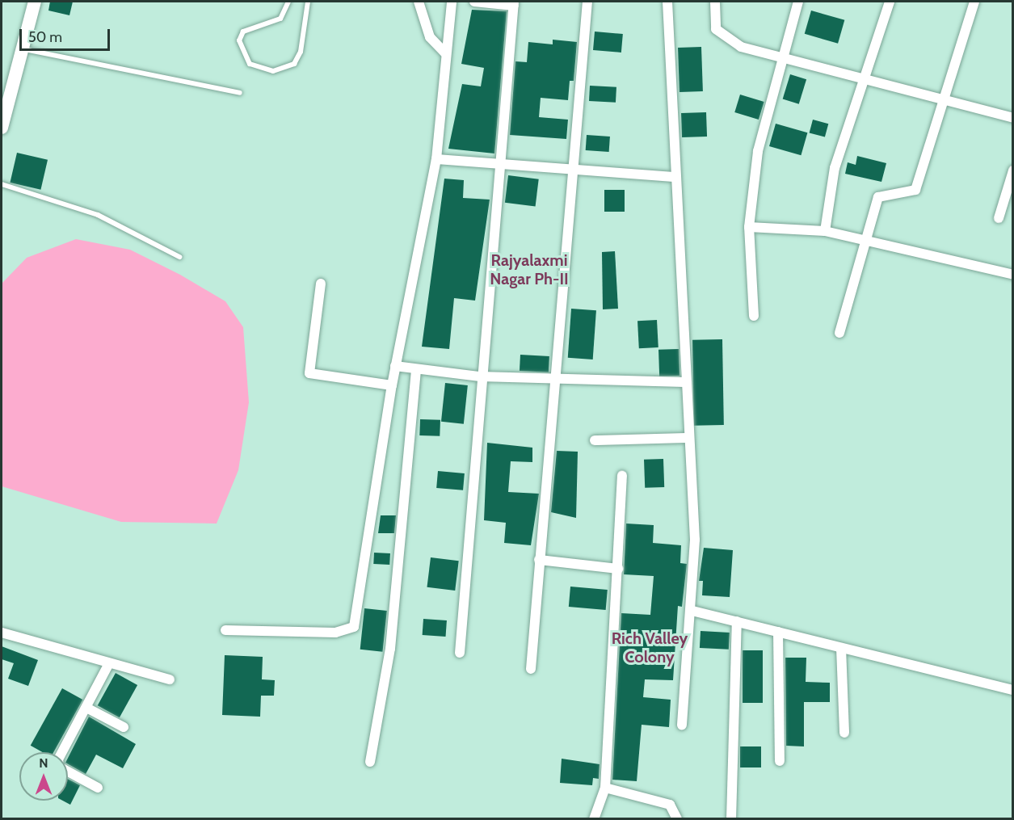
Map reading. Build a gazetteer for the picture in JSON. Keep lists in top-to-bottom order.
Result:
{
  "districts": ["Rajyalaxmi Nagar Ph-II", "Rich Valley Colony"],
  "scale_bar": "50 m",
  "north": "top"
}
